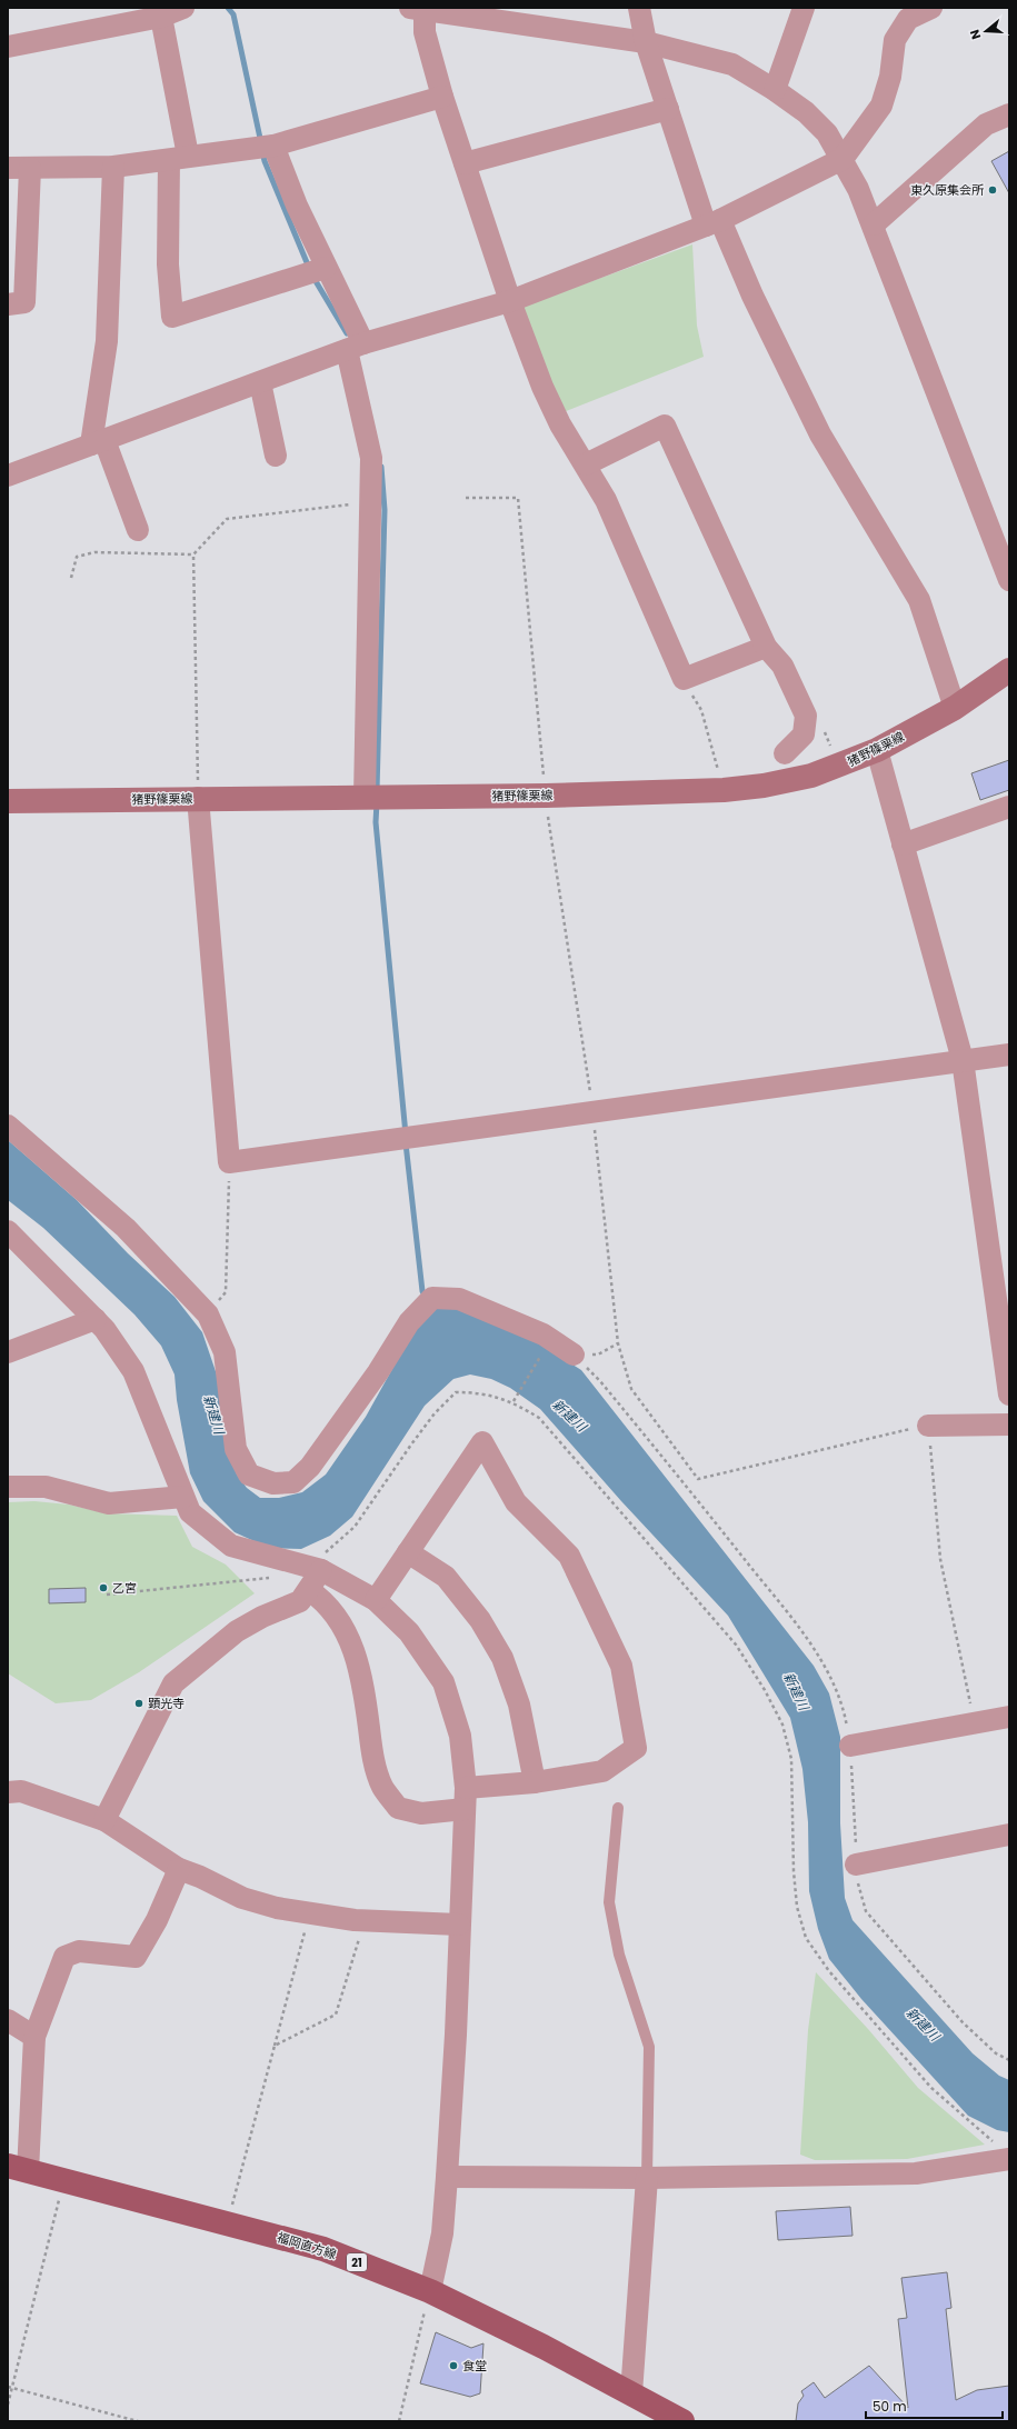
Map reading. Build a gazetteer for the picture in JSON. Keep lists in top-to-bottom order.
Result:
{
  "streets": {
    "main road": ["猪野篠栗線", "福岡直方線", "21"]
  },
  "water": ["新建川"],
  "places": [
    "東久原集会所",
    "乙宮",
    "顕光寺",
    "食堂"
  ],
  "scale_bar": "50 m",
  "north": "left"
}
